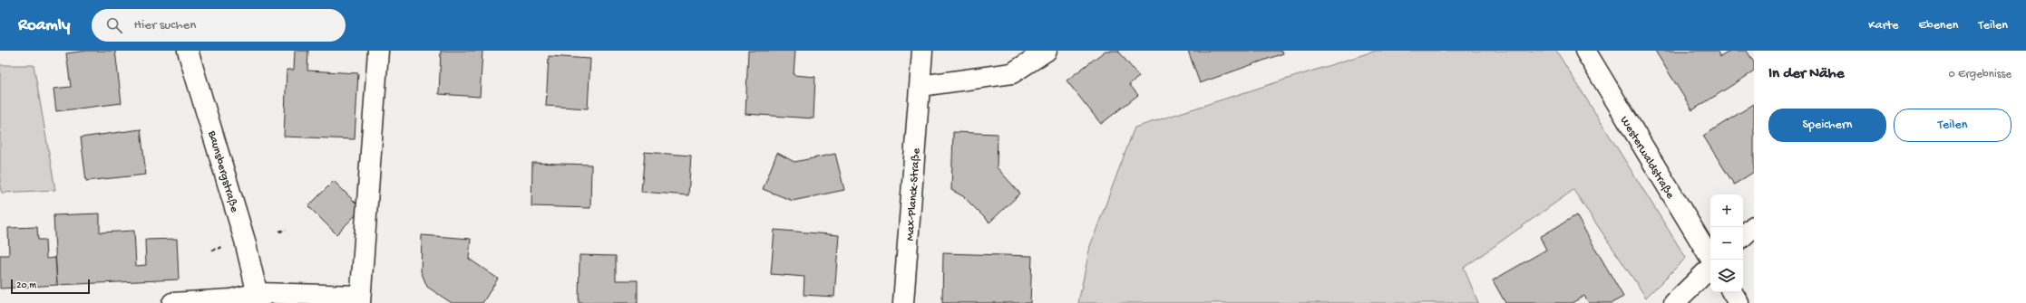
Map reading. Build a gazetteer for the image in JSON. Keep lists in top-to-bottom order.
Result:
{
  "streets": {
    "street": ["Westerwaldstraße", "Baunsbergstraße", "Max-Planck-Straße"]
  },
  "scale_bar": "20 m",
  "page": {
    "header": "Roamly",
    "search": "Hier suchen",
    "nav": ["Karte", "Ebenen", "Teilen"],
    "heading": ["In der Nähe", "0 Ergebnisse"],
    "buttons": ["Speichern", "Teilen"],
    "map_buttons": ["+", "−"],
    "scale": "20 m"
  }
}
